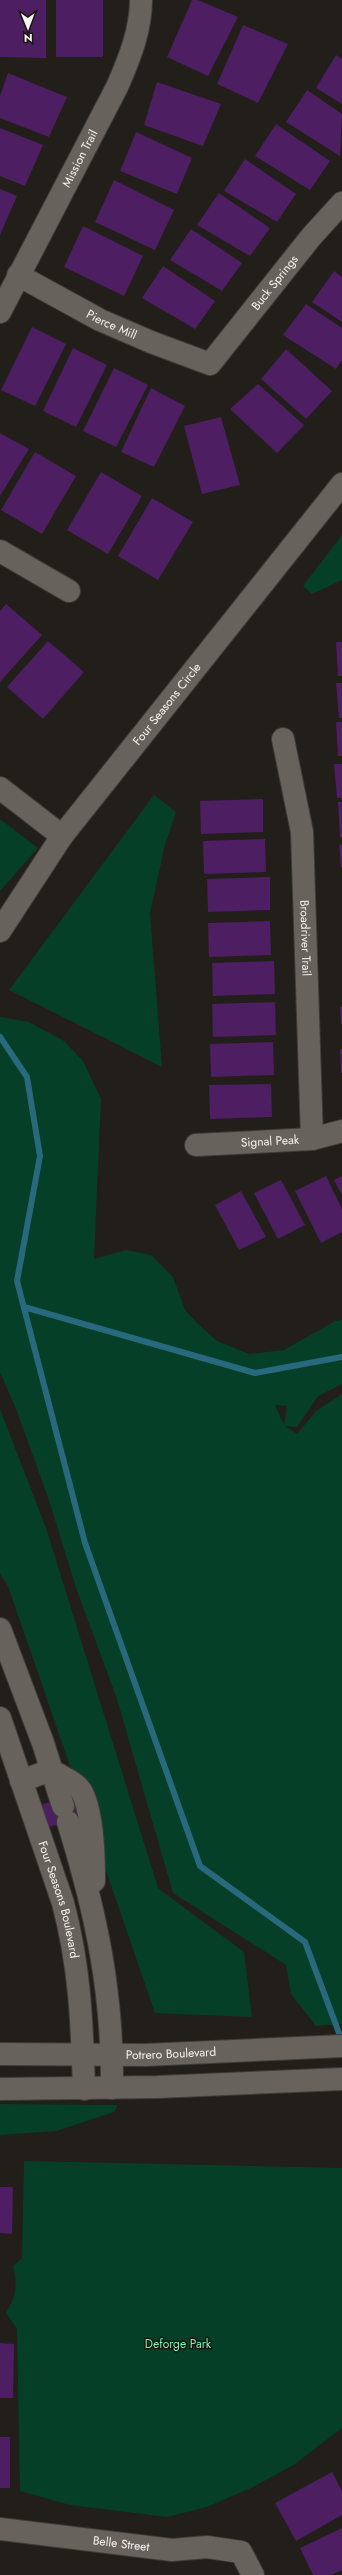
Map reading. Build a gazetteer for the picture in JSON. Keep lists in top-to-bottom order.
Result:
{
  "streets": {
    "street": [
      "Mission Trail",
      "Buck Springs",
      "Pierce Mill",
      "Four Seasons Circle",
      "Broadriver Trail",
      "Signal Peak",
      "Four Seasons Boulevard",
      "Potrero Boulevard",
      "Belle Street"
    ]
  },
  "crossings": [
    ["Mission Trail", "Pierce Mill"],
    ["Buck Springs", "Pierce Mill"],
    ["Broadriver Trail", "Signal Peak"],
    ["Four Seasons Boulevard", "Potrero Boulevard"]
  ],
  "parks": ["Deforge Park"],
  "north": "bottom"
}
